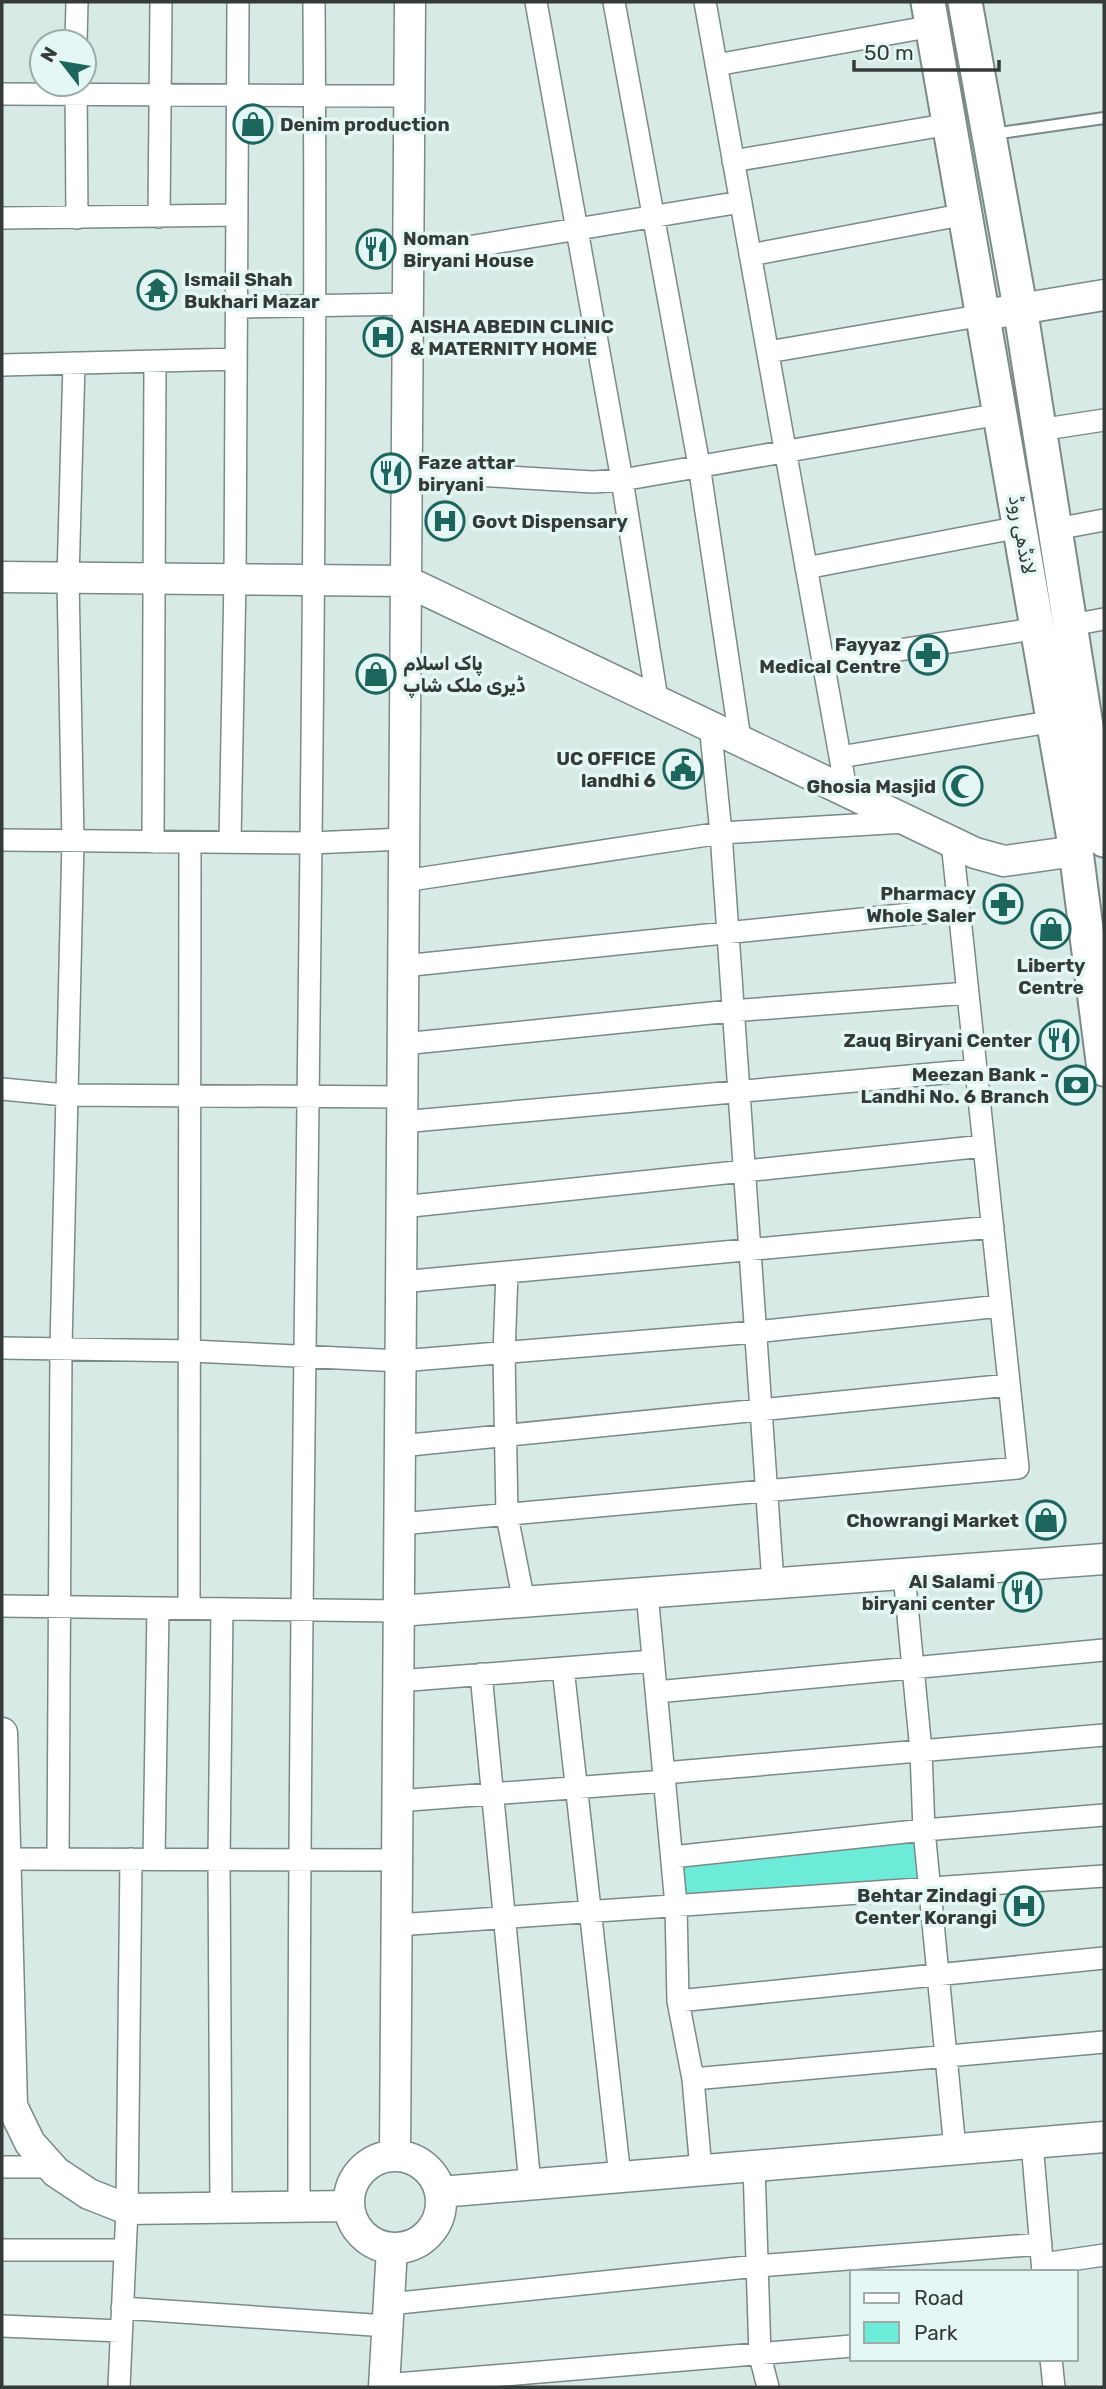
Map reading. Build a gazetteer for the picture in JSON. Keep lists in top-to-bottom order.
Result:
{
  "streets": {
    "main road": ["لانڈھی روڈ"]
  },
  "places": {
    "shop": [
      "Denim production",
      "پاک اسلام ڈیری ملک شاپ",
      "Liberty Centre",
      "Chowrangi Market"
    ],
    "restaurant": [
      "Noman Biryani House",
      "Faze attar biryani",
      "Zauq Biryani Center",
      "Al Salami biryani center"
    ],
    "temple": ["Ismail Shah Bukhari Mazar"],
    "hospital": ["AISHA ABEDIN CLINIC & MATERNITY HOME", "Govt Dispensary", "Behtar Zindagi Center Korangi"],
    "pharmacy": ["Fayyaz Medical Centre", "Pharmacy Whole Saler"],
    "public building": ["UC OFFICE landhi 6"],
    "mosque": ["Ghosia Masjid"],
    "bank": ["Meezan Bank - Landhi No. 6 Branch"]
  },
  "legend": ["Road", "Park"],
  "scale_bar": "50 m",
  "north": "top left"
}
